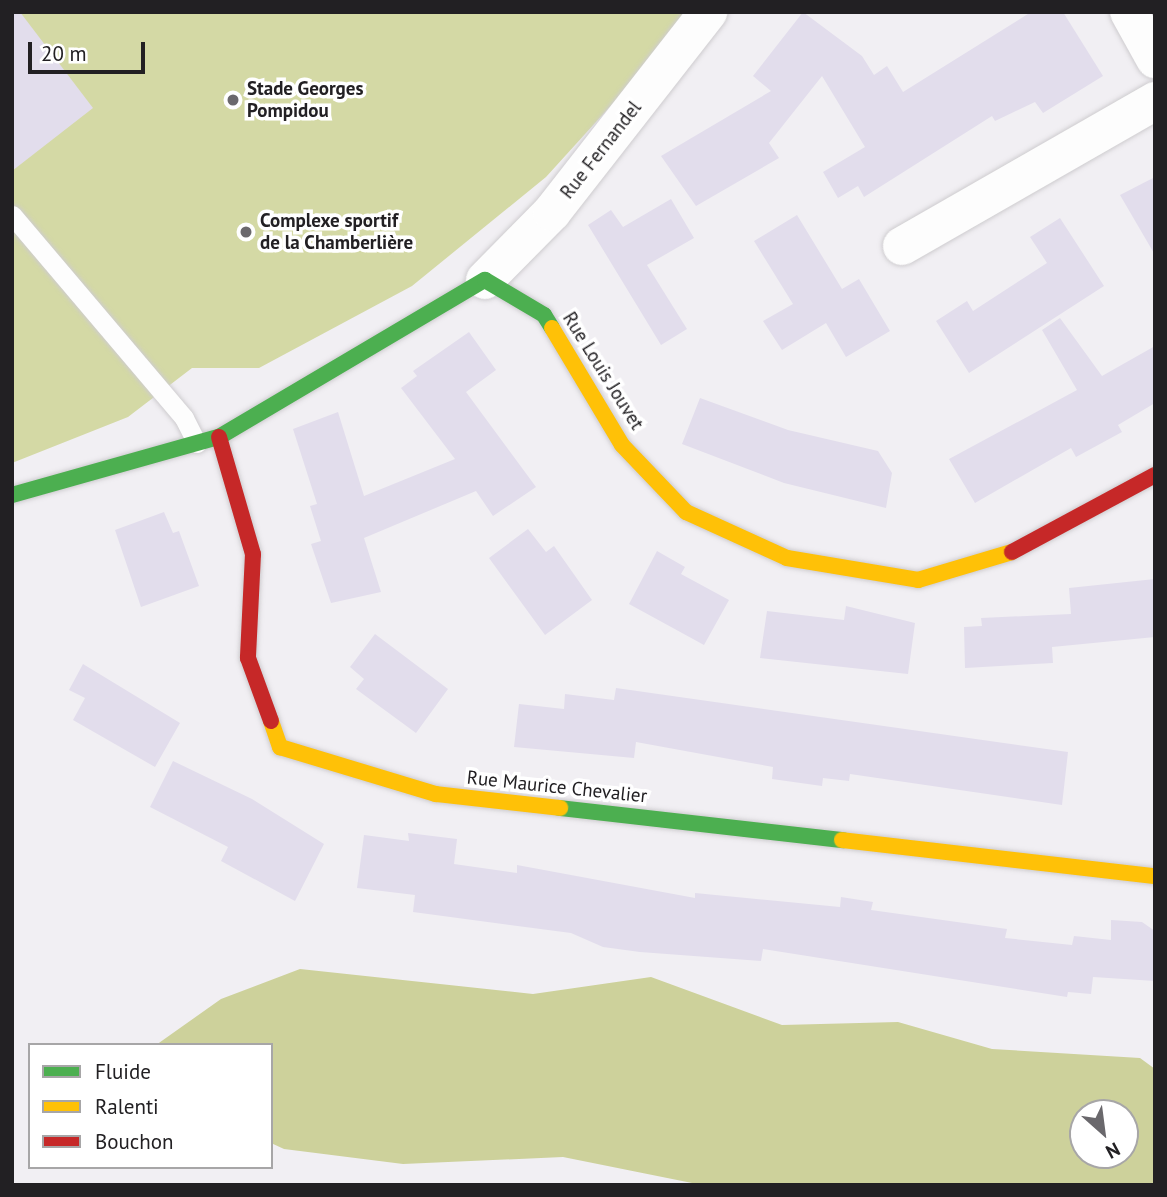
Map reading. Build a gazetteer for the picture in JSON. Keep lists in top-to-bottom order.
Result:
{
  "streets": {
    "street": ["Rue Fernandel", "Rue Louis Jouvet", "Rue Maurice Chevalier"]
  },
  "crossings": [
    ["Rue Fernandel", "Rue Louis Jouvet"]
  ],
  "places": ["Stade Georges Pompidou", "Complexe sportif de la Chamberlière"],
  "legend": ["Fluide", "Ralenti", "Bouchon"],
  "scale_bar": "20 m",
  "north": "bottom right"
}
